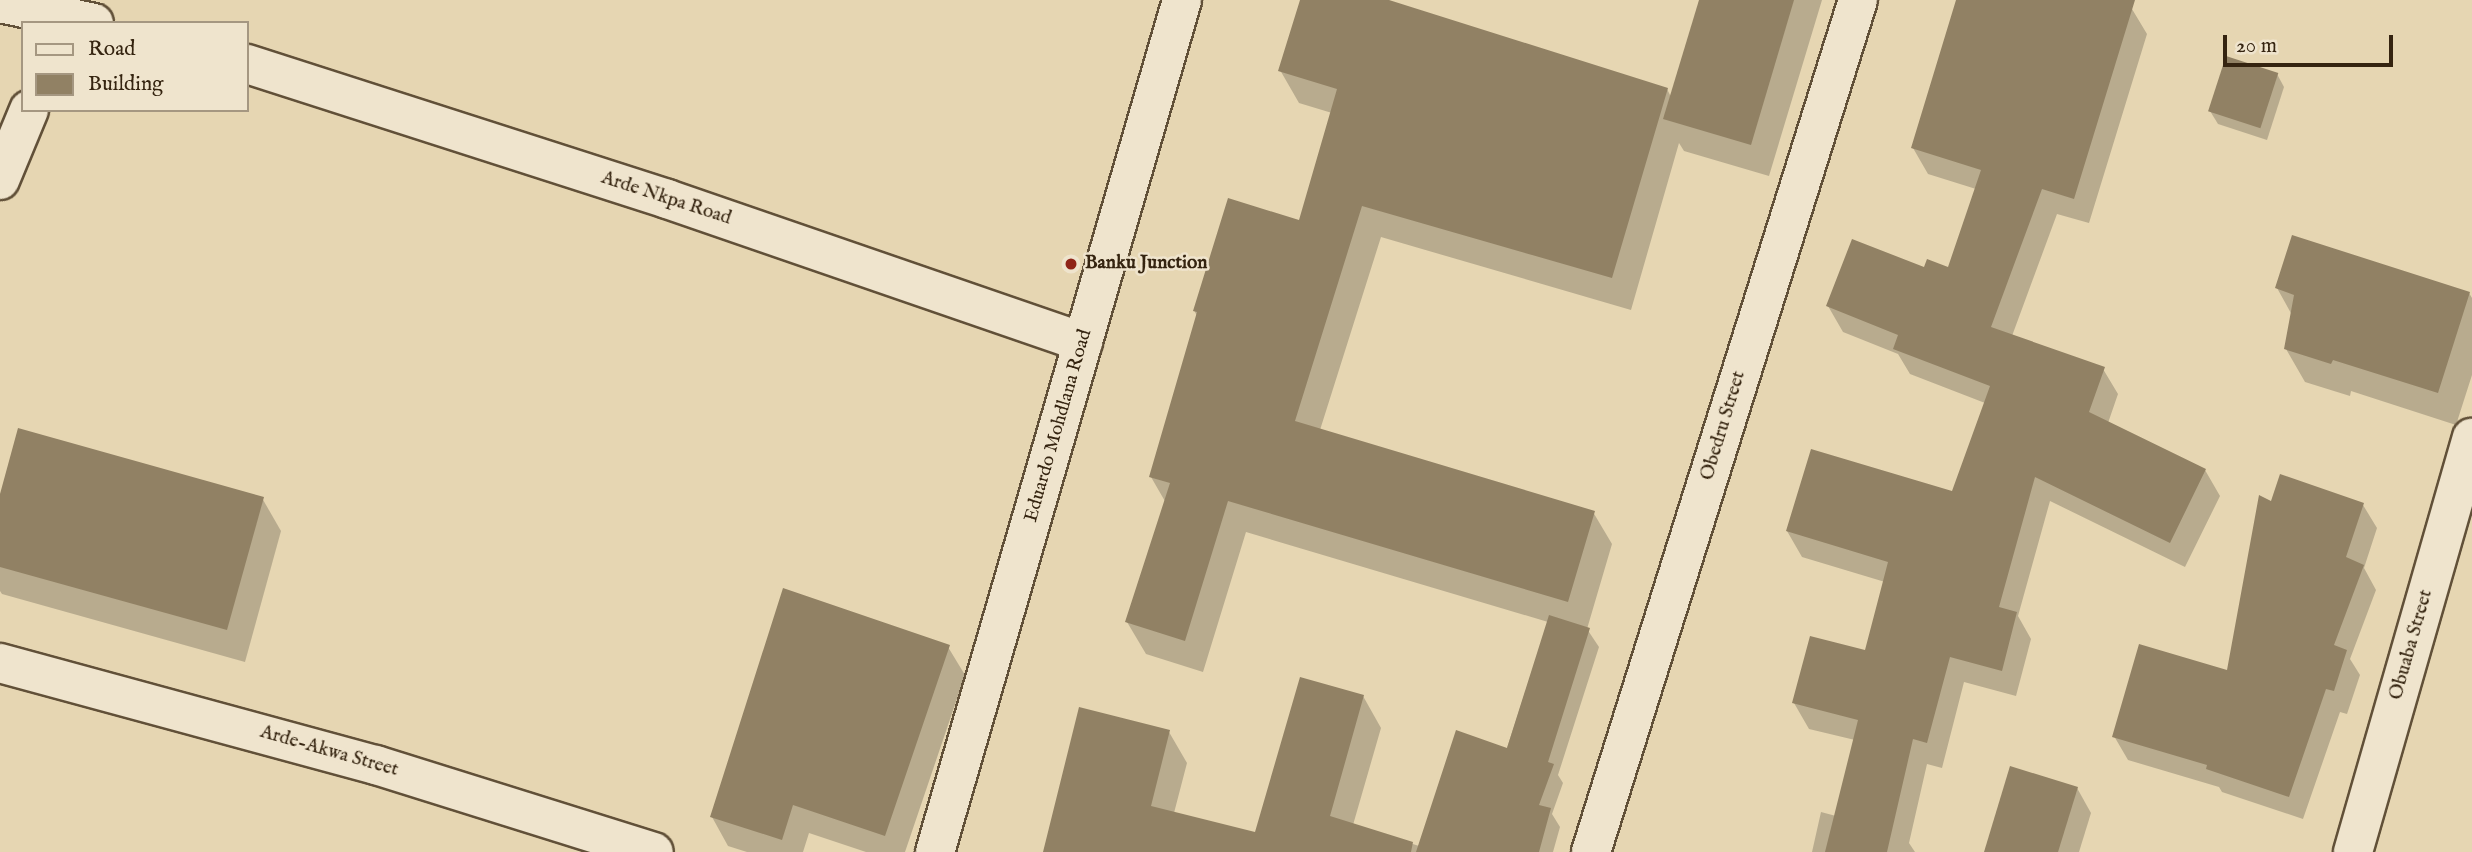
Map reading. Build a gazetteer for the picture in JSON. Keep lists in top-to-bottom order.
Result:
{
  "streets": {
    "street": [
      "Arde Nkpa Road",
      "Eduardo Mohdlana Road",
      "Obedru Street",
      "Obuaba Street",
      "Arde-Akwa Street"
    ]
  },
  "crossings": [
    ["Arde Nkpa Road", "Eduardo Mohdlana Road"]
  ],
  "places": ["Banku Junction"],
  "legend": ["Road", "Building"],
  "scale_bar": "20 m"
}
